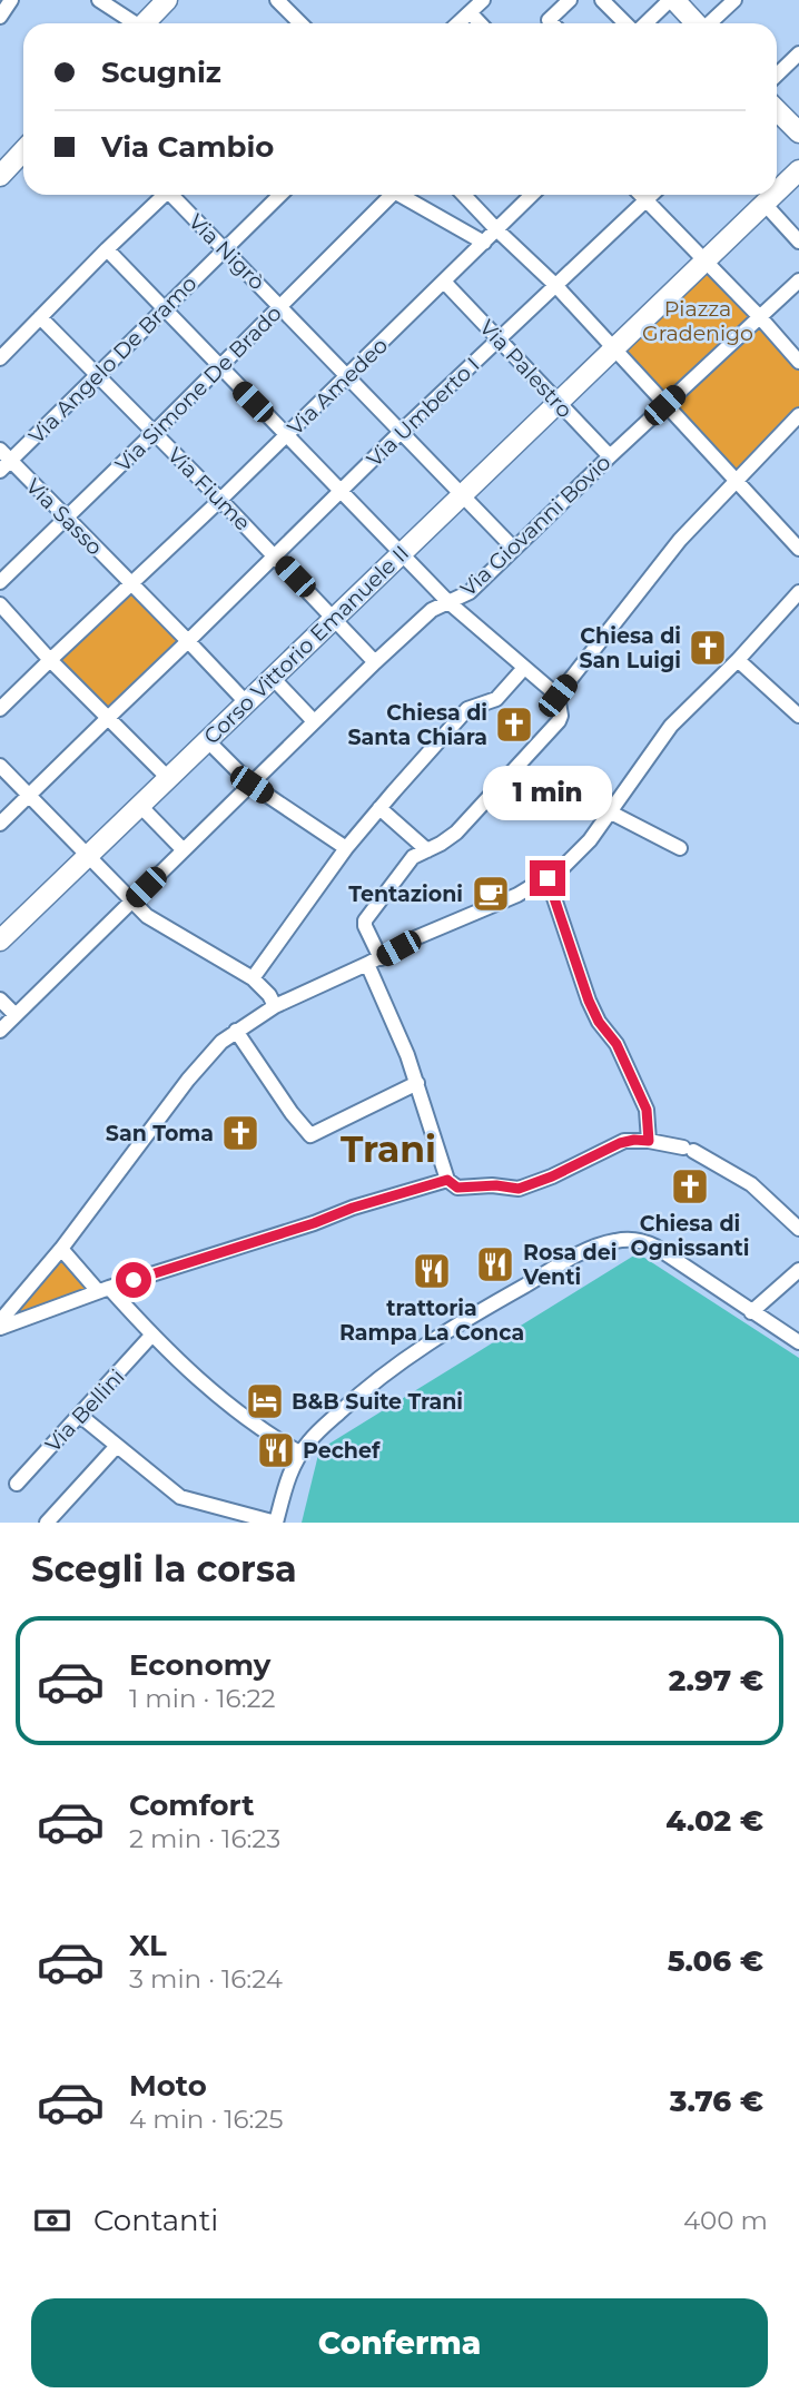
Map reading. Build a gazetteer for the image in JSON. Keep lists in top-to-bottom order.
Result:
{
  "streets": {
    "street": [
      "Via Nigrò",
      "Via Angelo De Bramo",
      "Via Palestro",
      "Via Amedeo",
      "Via Simone De Brado",
      "Via Umberto I",
      "Via Fiume",
      "Via Sasso",
      "Via Giovanni Bovio",
      "Corso Vittorio Emanuele II",
      "Via Bellini"
    ]
  },
  "crossings": [
    ["Via Nigrò", "Via Angelo De Bramo"],
    ["Via Nigrò", "Via Amedeo"],
    ["Via Nigrò", "Via Simone De Brado"],
    ["Via Nigrò", "Via Umberto I"],
    ["Via Nigrò", "Via Giovanni Bovio"],
    ["Via Nigrò", "Corso Vittorio Emanuele II"],
    ["Via Angelo De Bramo", "Via Fiume"],
    ["Via Angelo De Bramo", "Via Sasso"],
    ["Via Palestro", "Via Amedeo"],
    ["Via Palestro", "Via Umberto I"],
    ["Via Palestro", "Via Giovanni Bovio"],
    ["Via Palestro", "Corso Vittorio Emanuele II"],
    ["Via Amedeo", "Via Fiume"],
    ["Via Amedeo", "Via Sasso"],
    ["Via Simone De Brado", "Via Fiume"],
    ["Via Simone De Brado", "Via Sasso"],
    ["Via Umberto I", "Via Fiume"],
    ["Via Umberto I", "Via Sasso"],
    ["Via Fiume", "Via Giovanni Bovio"],
    ["Via Fiume", "Corso Vittorio Emanuele II"]
  ],
  "districts": ["Trani"],
  "parks": ["Piazza Gradenigo"],
  "places": {
    "church": [
      "Chiesa di San Luigi",
      "Chiesa di Santa Chiara",
      "San Toma",
      "Chiesa di Ognissanti"
    ],
    "cafe": ["Tentazioni"],
    "restaurant": ["Rosa dei Venti", "trattoria Rampa La Conca", "Pechef"],
    "hotel": ["B&B Suite Trani"]
  },
  "page": {
    "banner": ["Scugniz", "Via Cambio"],
    "bubble": "1 min",
    "heading": "Scegli la corsa",
    "list": [
      {
        "name": "Economy",
        "note": "1 min · 16:22",
        "value": "2.97 €"
      },
      {
        "name": "Comfort",
        "note": "2 min · 16:23",
        "value": "4.02 €"
      },
      {
        "name": "XL",
        "note": "3 min · 16:24",
        "value": "5.06 €"
      },
      {
        "name": "Moto",
        "note": "4 min · 16:25",
        "value": "3.76 €"
      }
    ],
    "pay": ["Contanti", "400 m"],
    "buttons": "Conferma"
  }
}
